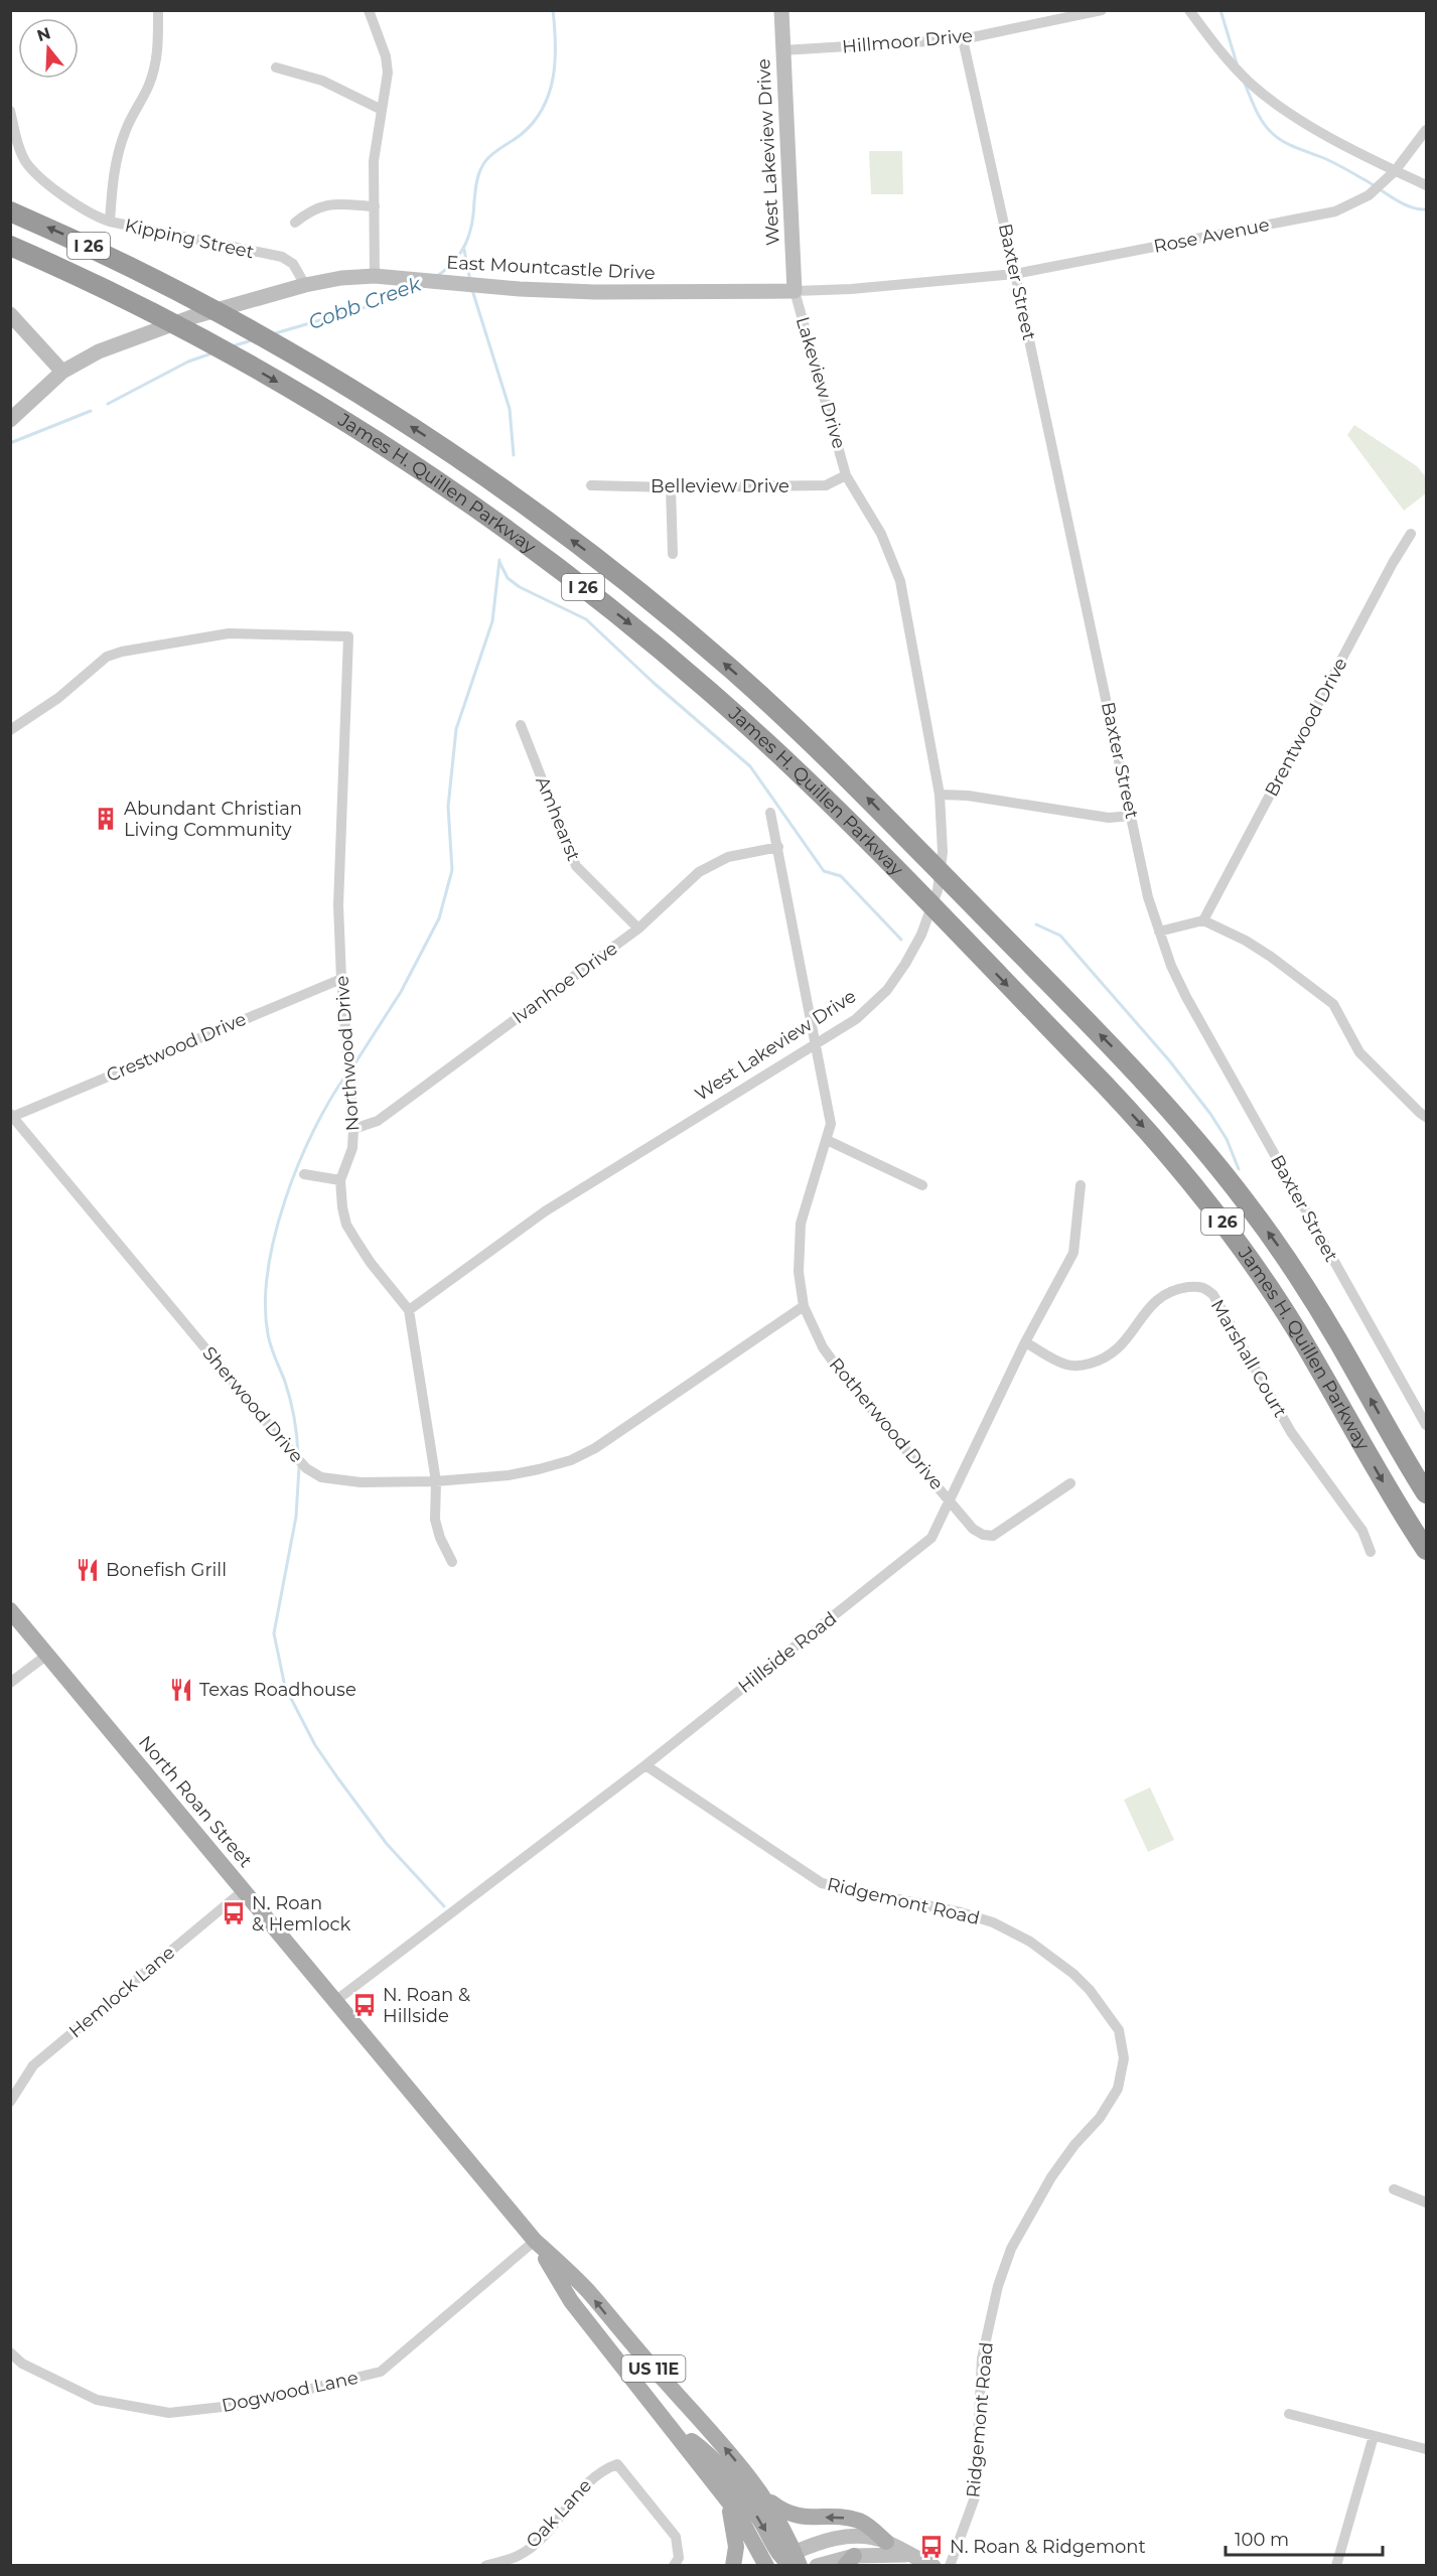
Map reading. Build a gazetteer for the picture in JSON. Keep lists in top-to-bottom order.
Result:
{
  "streets": {
    "highway": ["I 26", "James H. Quillen Parkway"],
    "main road": ["North Roan Street", "US 11E"],
    "street": [
      "Hillmoor Drive",
      "West Lakeview Drive",
      "Rose Avenue",
      "Kipping Street",
      "East Mountcastle Drive",
      "Baxter Street",
      "Lakeview Drive",
      "Belleview Drive",
      "Brentwood Drive",
      "Amhearst",
      "Ivanhoe Drive",
      "Crestwood Drive",
      "Northwood Drive",
      "Marshall Court",
      "Sherwood Drive",
      "Rotherwood Drive",
      "Hillside Road",
      "Ridgemont Road",
      "Hemlock Lane",
      "Dogwood Lane",
      "Oak Lane"
    ]
  },
  "crossings": [
    ["Hillmoor Drive", "West Lakeview Drive"],
    ["Hillmoor Drive", "Baxter Street"],
    ["West Lakeview Drive", "East Mountcastle Drive"],
    ["West Lakeview Drive", "Lakeview Drive"],
    ["West Lakeview Drive", "Belleview Drive"],
    ["West Lakeview Drive", "Northwood Drive"],
    ["West Lakeview Drive", "Rotherwood Drive"],
    ["Rose Avenue", "East Mountcastle Drive"],
    ["Rose Avenue", "Baxter Street"],
    ["Kipping Street", "East Mountcastle Drive"],
    ["East Mountcastle Drive", "Baxter Street"],
    ["East Mountcastle Drive", "Lakeview Drive"],
    ["Lakeview Drive", "Belleview Drive"],
    ["Amhearst", "Ivanhoe Drive"],
    ["Ivanhoe Drive", "Northwood Drive"],
    ["Ivanhoe Drive", "Rotherwood Drive"],
    ["Crestwood Drive", "Northwood Drive"],
    ["Crestwood Drive", "Sherwood Drive"],
    ["Northwood Drive", "Sherwood Drive"],
    ["Marshall Court", "Hillside Road"],
    ["Sherwood Drive", "Rotherwood Drive"],
    ["Rotherwood Drive", "Hillside Road"],
    ["Hillside Road", "North Roan Street"],
    ["Hillside Road", "Ridgemont Road"],
    ["North Roan Street", "Hemlock Lane"],
    ["North Roan Street", "Dogwood Lane"]
  ],
  "water": ["Cobb Creek"],
  "places": {
    "building": ["Abundant Christian Living Community"],
    "restaurant": ["Bonefish Grill", "Texas Roadhouse"],
    "bus stop": ["N. Roan & Hemlock", "N. Roan & Hillside", "N. Roan & Ridgemont"]
  },
  "scale_bar": "100 m",
  "north": "top"
}
